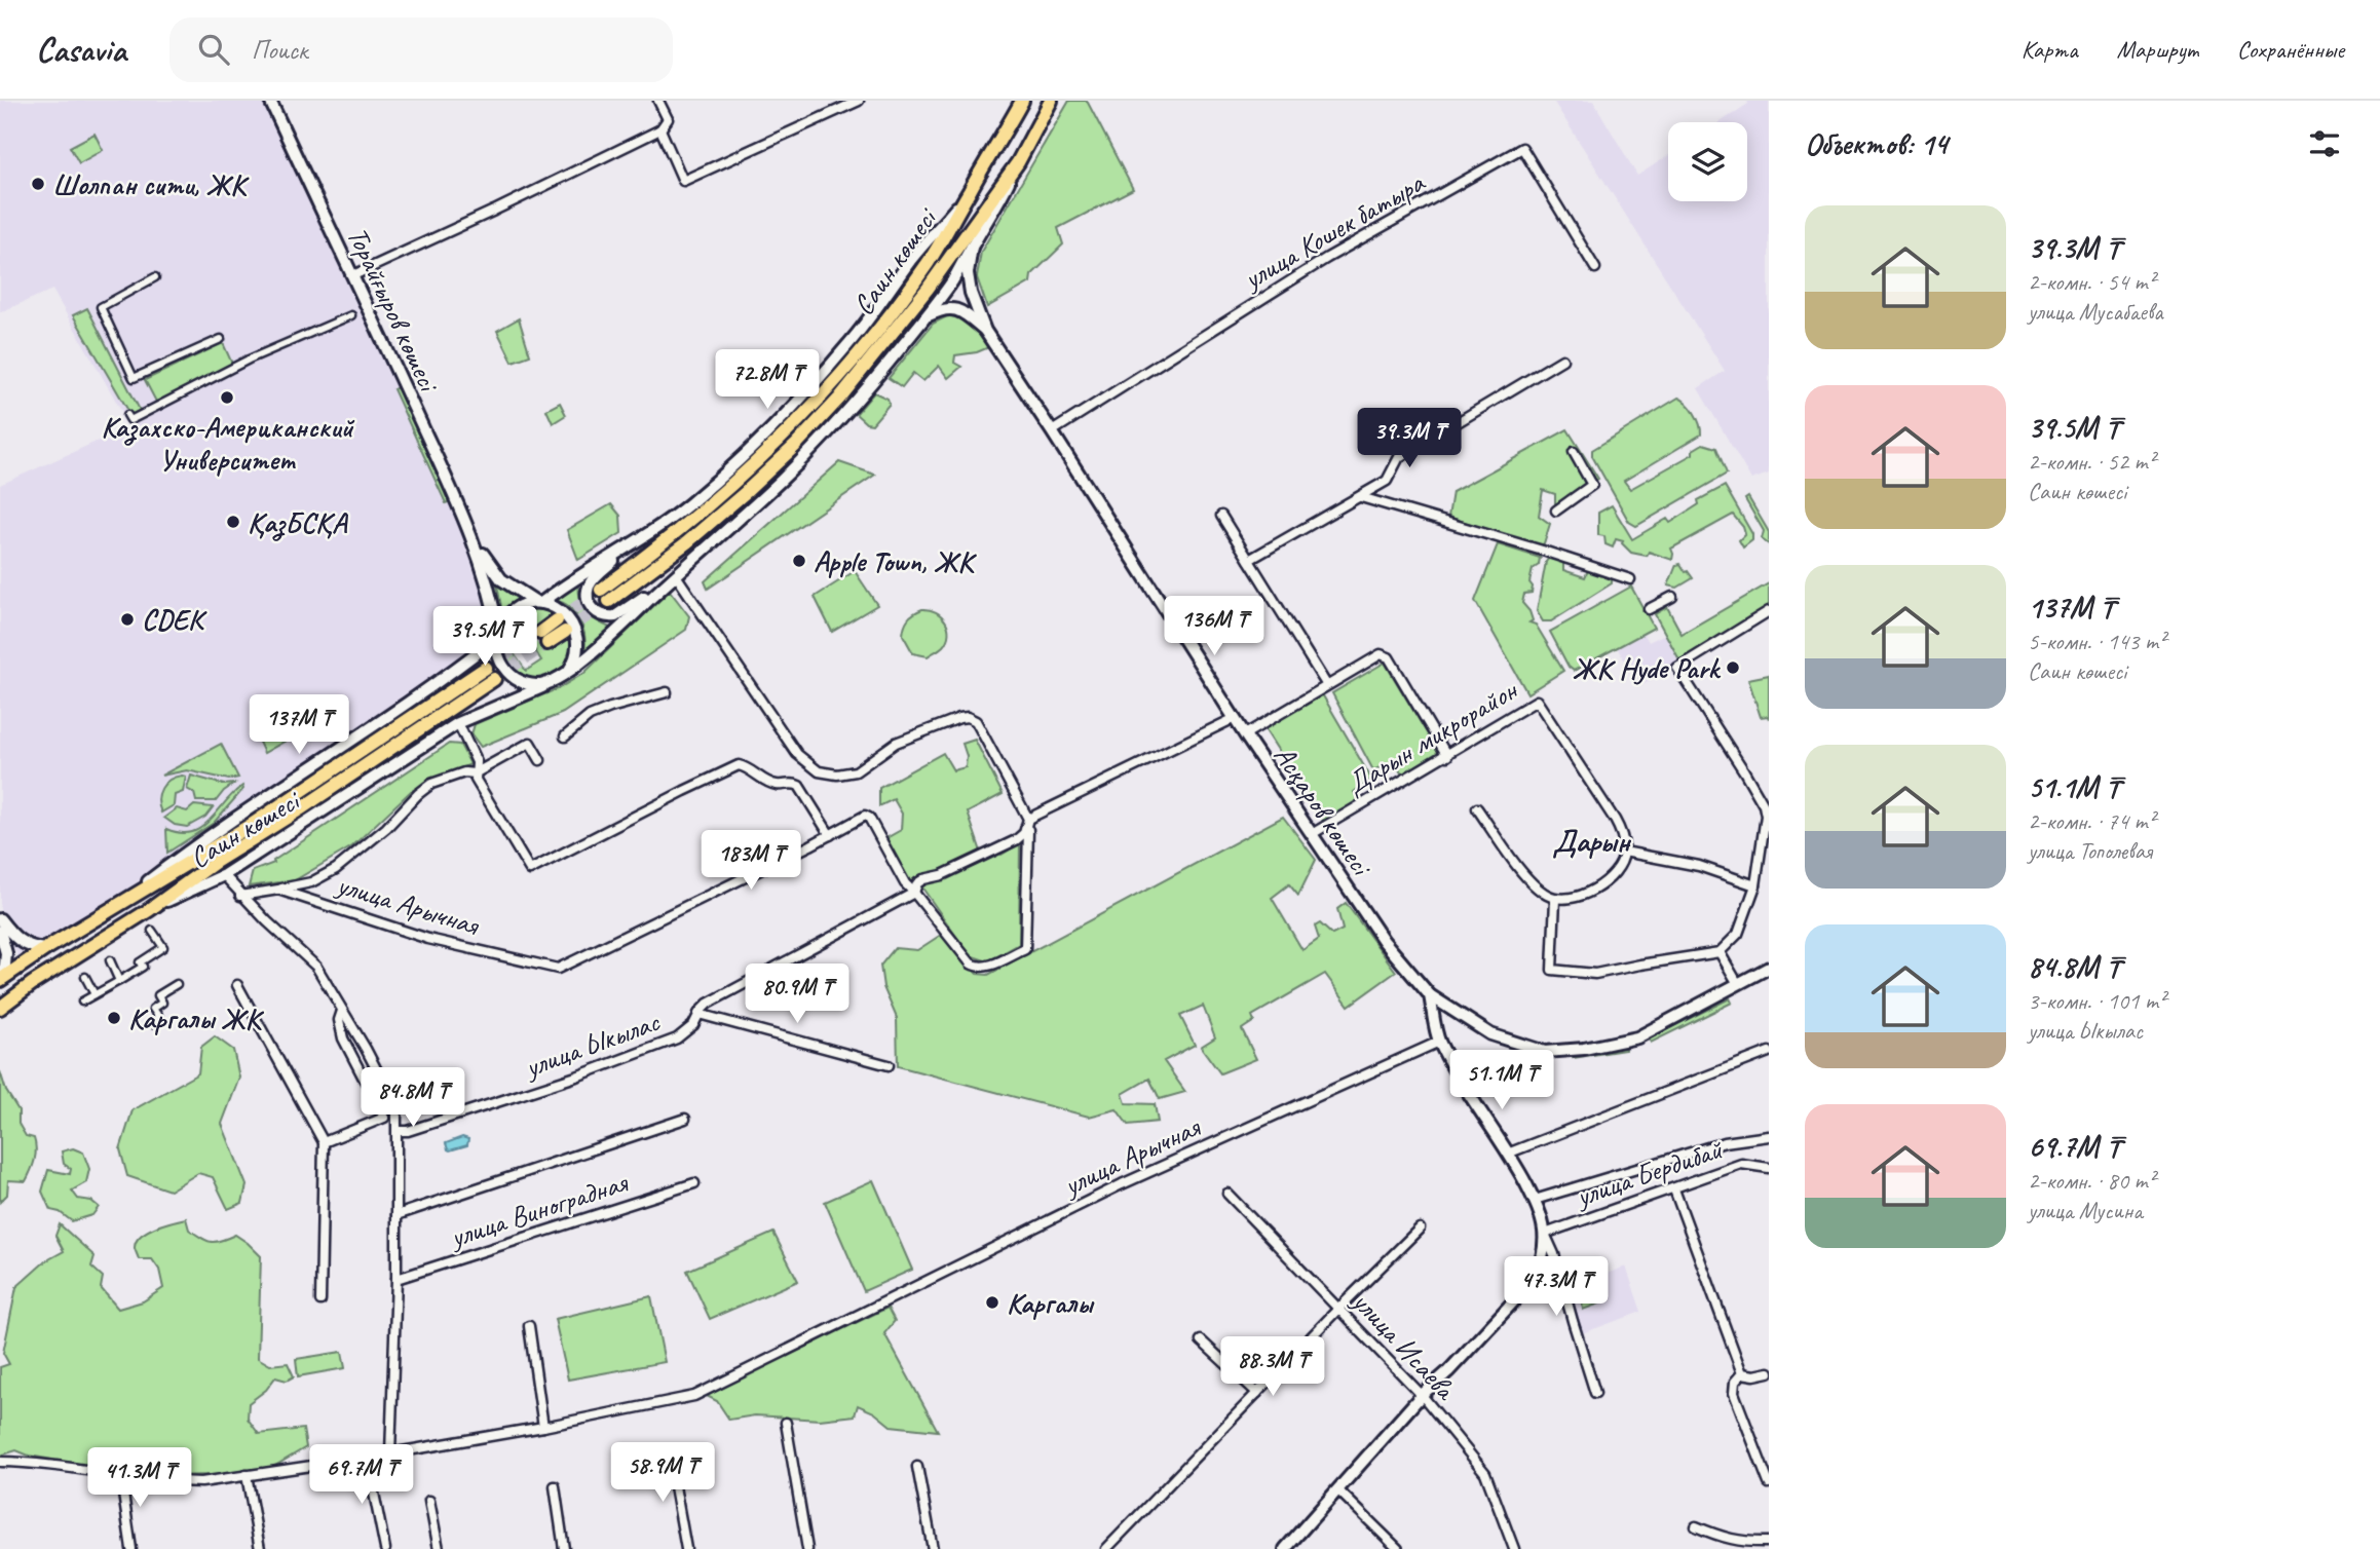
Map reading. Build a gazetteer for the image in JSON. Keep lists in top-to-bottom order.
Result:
{
  "streets": {
    "main road": ["Саин көшесі"],
    "street": [
      "улица Кошек батыра",
      "Торайғыров көшесі",
      "Дарын микрорайон",
      "Асқаров көшесі",
      "улица Арычная",
      "улица Ыкылас",
      "улица Бердибай",
      "улица Виноградная",
      "улица Исаева"
    ]
  },
  "crossings": [
    ["улица Кошек батыра", "Асқаров көшесі"],
    ["Дарын микрорайон", "Асқаров көшесі"]
  ],
  "districts": ["Дарын"],
  "places": [
    "Шолпан сити, ЖК",
    "Казахско-Американский Университет",
    "ҚазБСҚА",
    "Apple Town, ЖК",
    "CDEK",
    "ЖК Hyde Park",
    "Каргалы ЖК",
    "Каргалы"
  ],
  "page": {
    "header": "Casavia",
    "search": "Поиск",
    "nav": ["Карта", "Маршрут", "Сохранённые"],
    "heading": "Объектов: 14",
    "list": [
      {
        "name": "39.3M ₸",
        "note": "2-комн. · 54 m² · улица Мусабаева"
      },
      {
        "name": "39.5M ₸",
        "note": "2-комн. · 52 m² · Саин көшесі"
      },
      {
        "name": "137M ₸",
        "note": "5-комн. · 143 m² · Саин көшесі"
      },
      {
        "name": "51.1M ₸",
        "note": "2-комн. · 74 m² · улица Тополевая"
      },
      {
        "name": "84.8M ₸",
        "note": "3-комн. · 101 m² · улица Ыкылас"
      },
      {
        "name": "69.7M ₸",
        "note": "2-комн. · 80 m² · улица Мусина"
      }
    ],
    "price": [
      "72.8M ₸",
      "39.3M ₸",
      "136M ₸",
      "39.5M ₸",
      "137M ₸",
      "183M ₸",
      "80.9M ₸",
      "51.1M ₸",
      "84.8M ₸",
      "47.3M ₸",
      "88.3M ₸",
      "58.9M ₸",
      "69.7M ₸",
      "41.3M ₸"
    ]
  }
}
